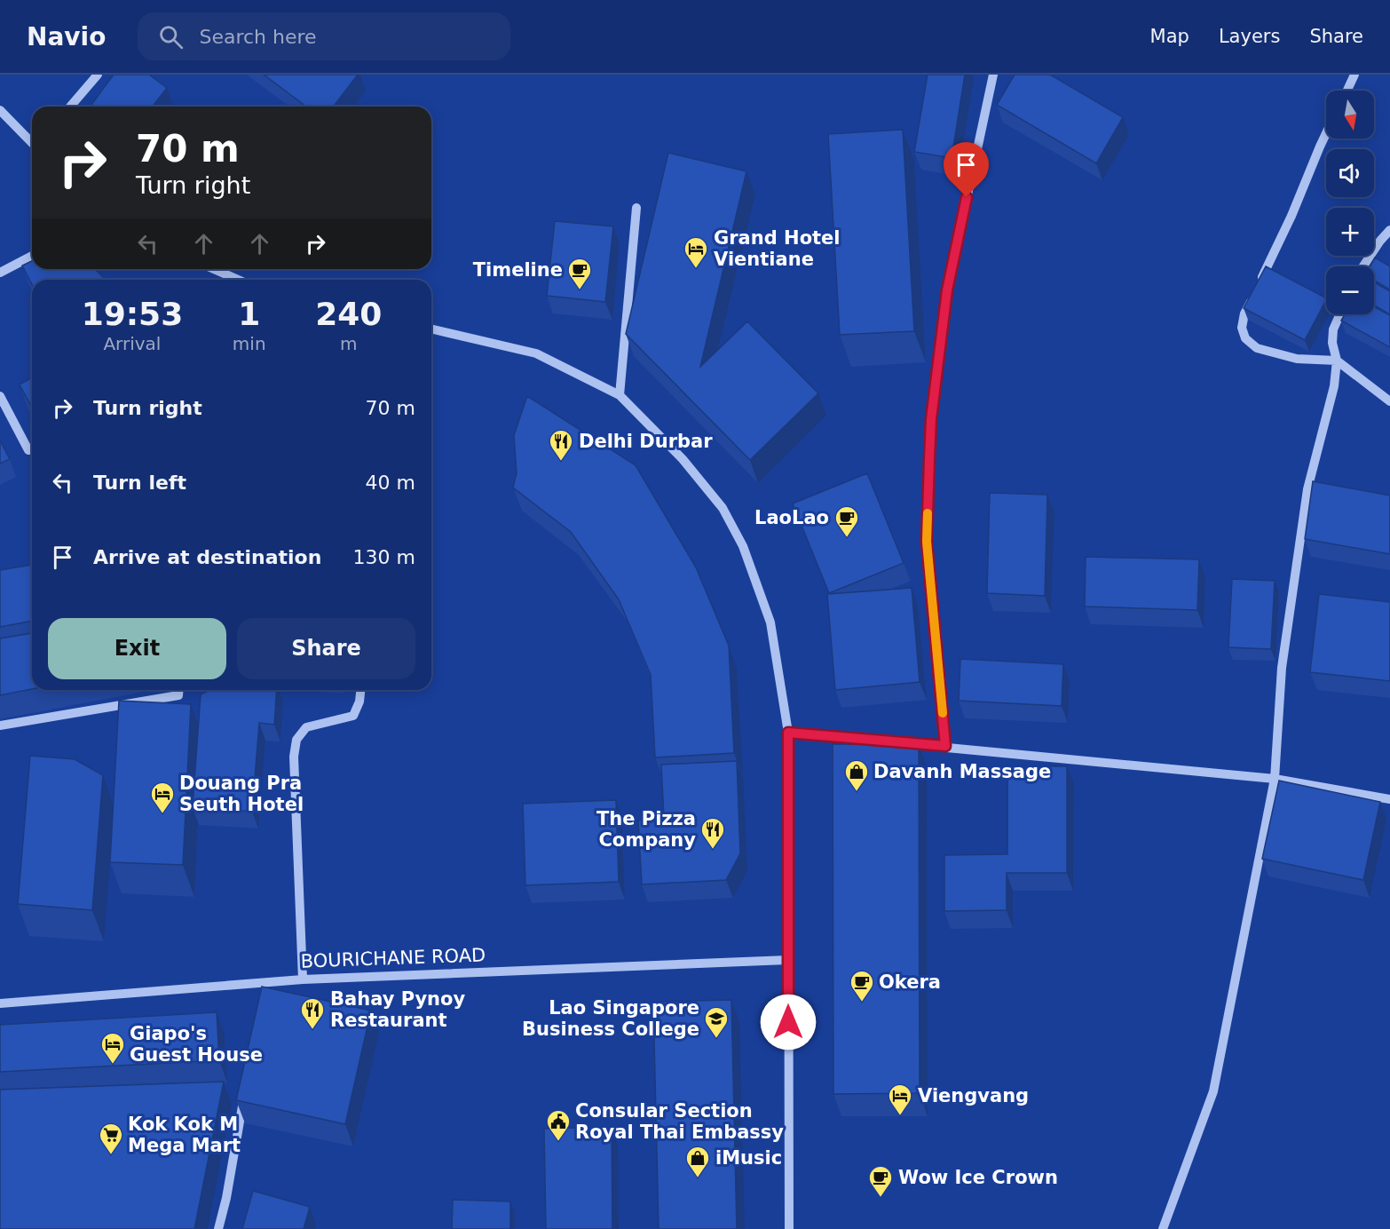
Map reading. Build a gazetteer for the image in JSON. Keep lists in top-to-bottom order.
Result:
{
  "streets": {
    "street": ["BOURICHANE ROAD"]
  },
  "places": {
    "hotel": [
      "Grand Hotel Vientiane",
      "Douang Pra Seuth Hotel",
      "Giapo's Guest House",
      "Viengvang"
    ],
    "cafe": [
      "Timeline",
      "LaoLao",
      "Okera",
      "Wow Ice Crown"
    ],
    "restaurant": ["Delhi Durbar", "The Pizza Company", "Bahay Pynoy Restaurant"],
    "shop": ["Davanh Massage", "iMusic"],
    "school or university": ["Lao Singapore Business College"],
    "public building": ["Consular Section Royal Thai Embassy"],
    "supermarket": ["Kok Kok M Mega Mart"]
  },
  "north": "bottom",
  "page": {
    "header": "Navio",
    "search": "Search here",
    "nav": ["Map", "Layers", "Share"],
    "map_buttons": ["+", "−"],
    "turn": ["70 m", "Turn right"],
    "eta": [
      "19:53",
      "Arrival",
      "1",
      "min",
      "240",
      "m"
    ],
    "list": [
      {
        "name": "Turn right",
        "value": "70 m"
      },
      {
        "name": "Turn left",
        "value": "40 m"
      },
      {
        "name": "Arrive at destination",
        "value": "130 m"
      }
    ],
    "buttons": ["Exit", "Share"]
  }
}
